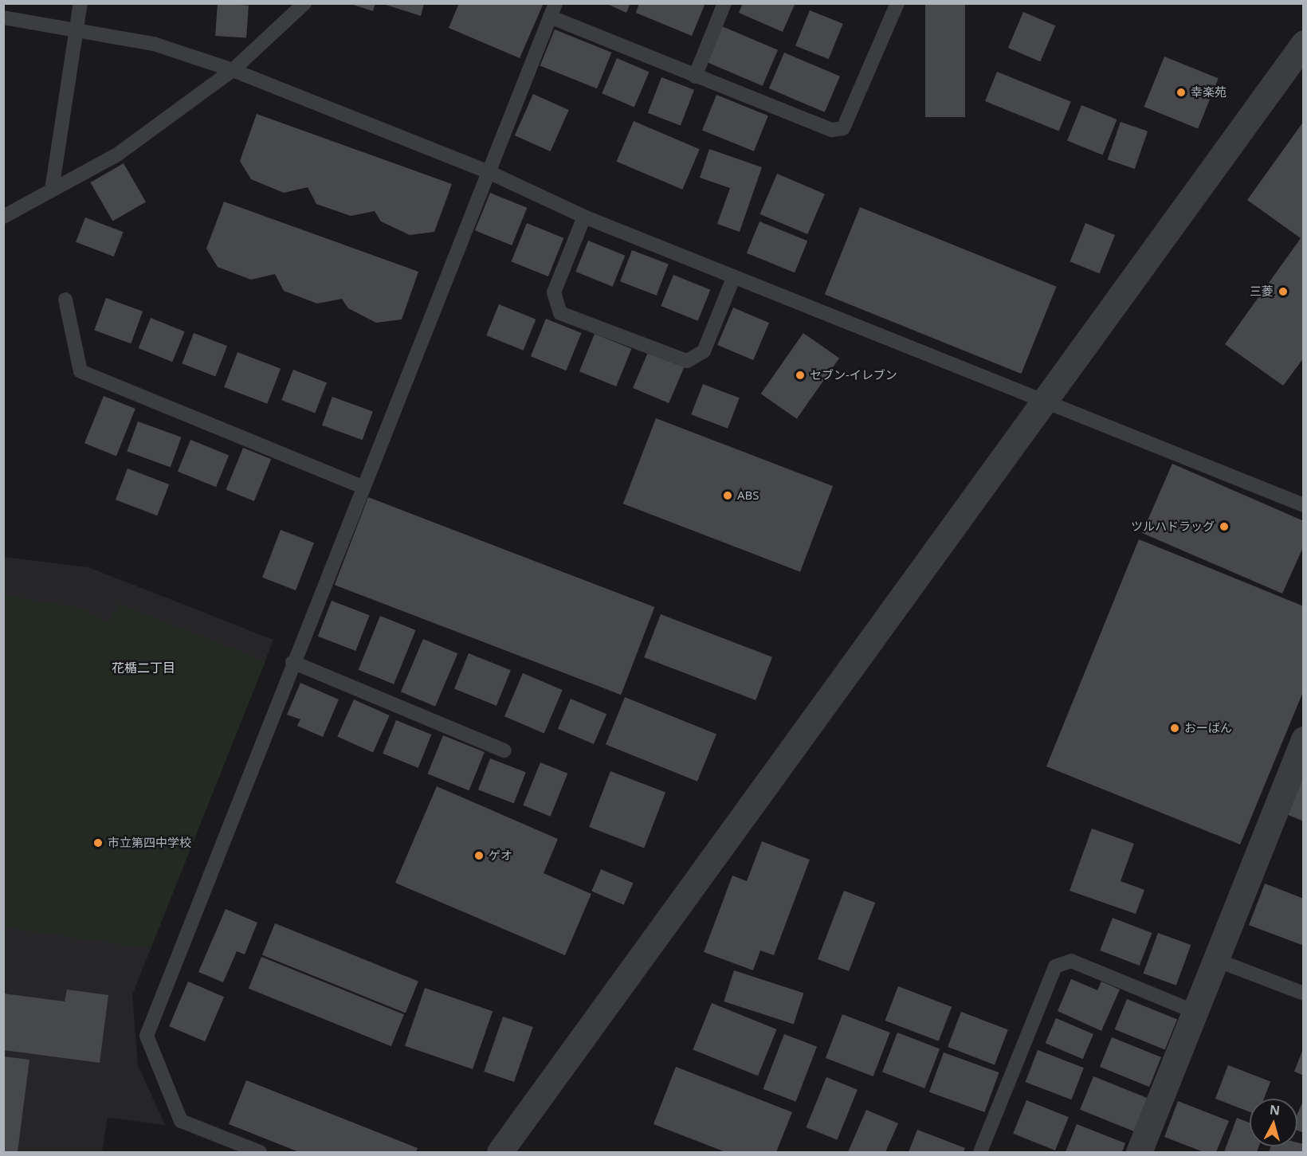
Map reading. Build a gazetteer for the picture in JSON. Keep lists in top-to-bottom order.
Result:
{
  "districts": ["花楯二丁目"],
  "places": [
    "幸楽苑",
    "三菱",
    "セブン-イレブン",
    "ABS",
    "ツルハドラッグ",
    "おーばん",
    "市立第四中学校",
    "ゲオ"
  ],
  "north": "top"
}
